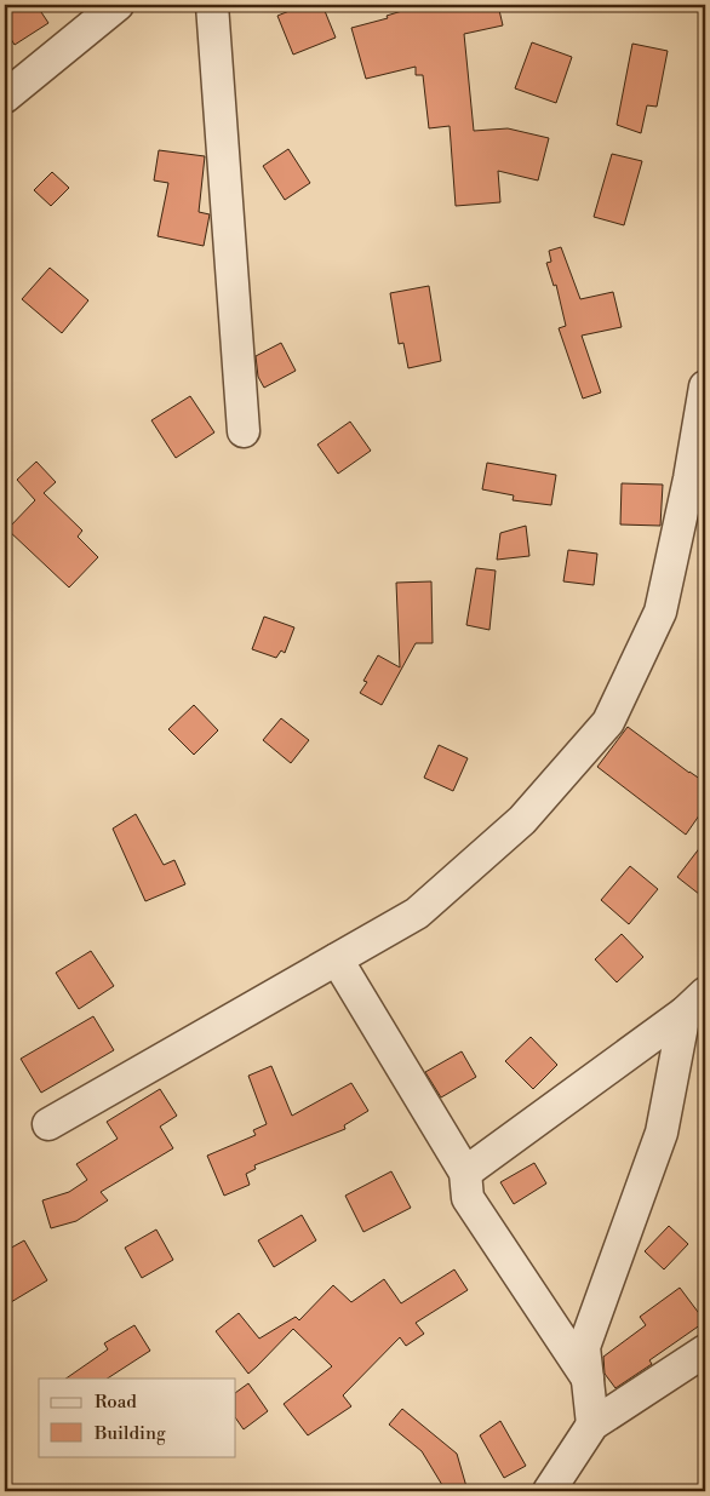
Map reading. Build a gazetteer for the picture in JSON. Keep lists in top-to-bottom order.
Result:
{
  "legend": ["Road", "Building"]
}
